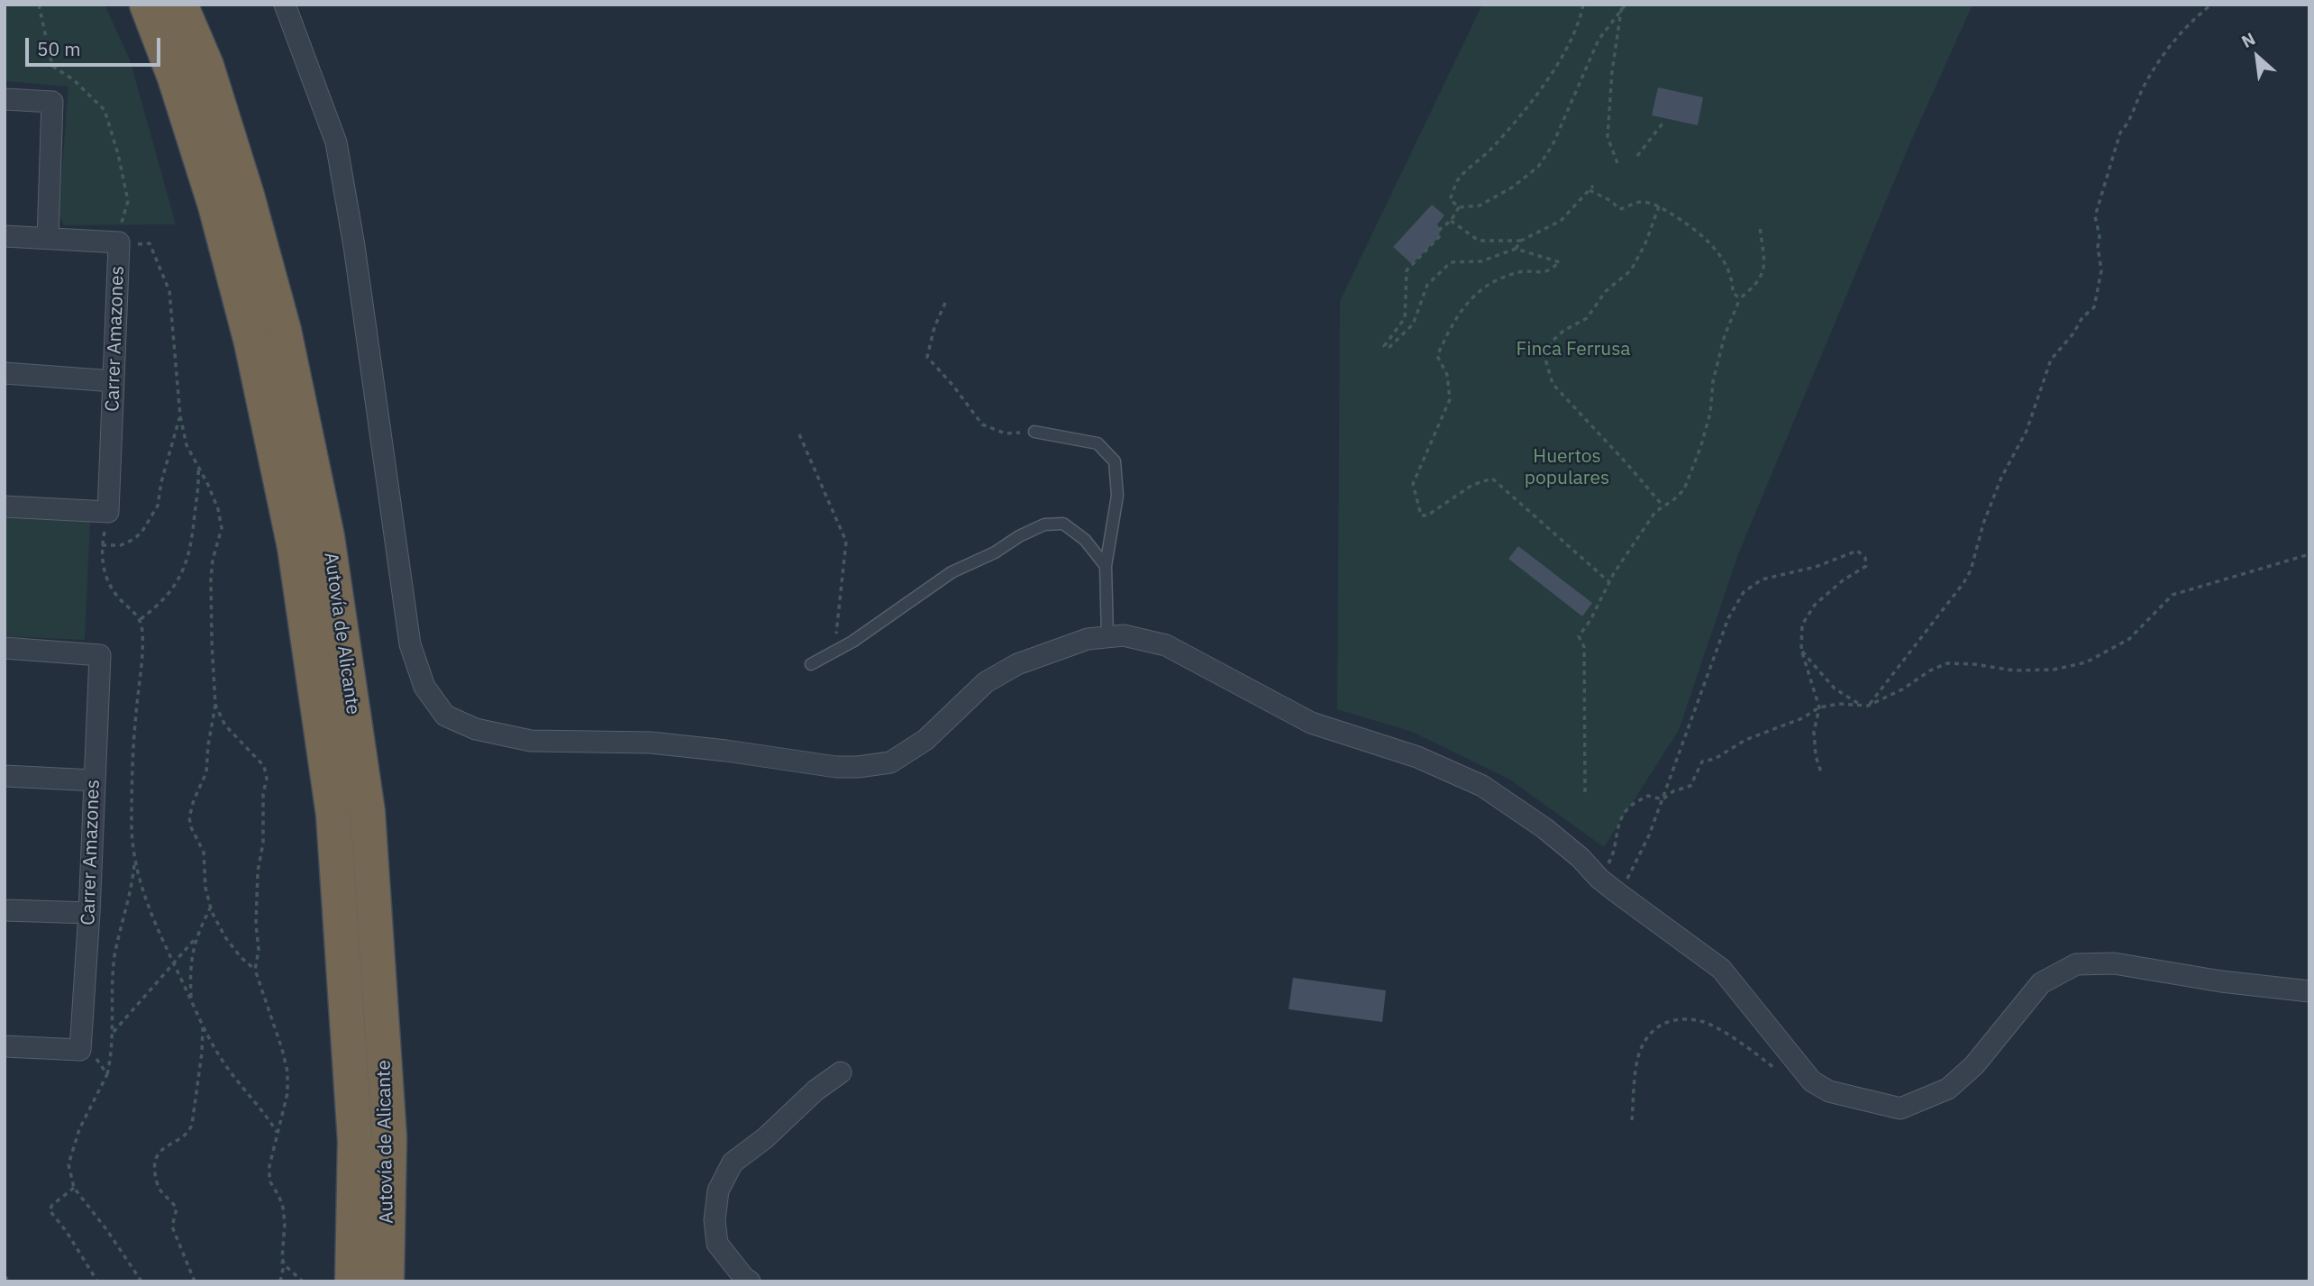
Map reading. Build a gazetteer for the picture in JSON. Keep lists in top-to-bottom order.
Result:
{
  "streets": {
    "highway": ["Autovía de Alicante"],
    "street": ["Carrer Amazones"]
  },
  "parks": ["Finca Ferrusa", "Huertos populares"],
  "scale_bar": "50 m",
  "north": "top left"
}
